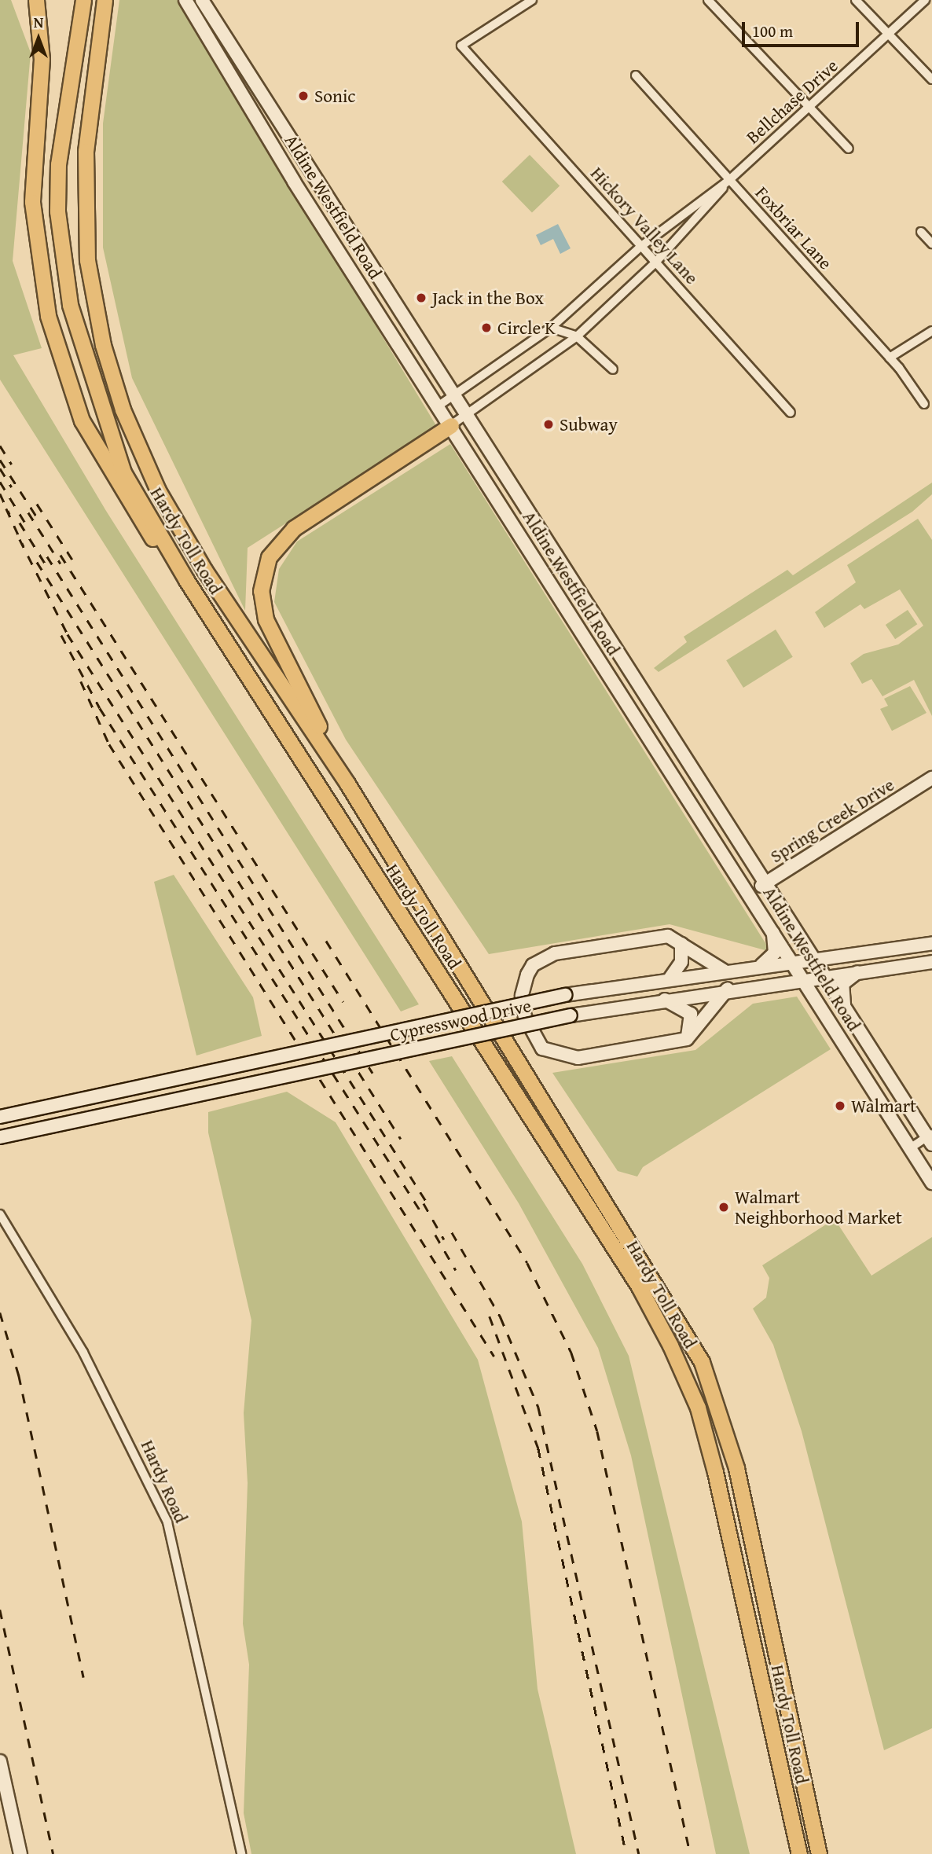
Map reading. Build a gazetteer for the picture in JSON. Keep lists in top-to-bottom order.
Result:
{
  "streets": {
    "highway": ["Hardy Toll Road"],
    "main road": ["Aldine Westfield Road", "Spring Creek Drive", "Cypresswood Drive"],
    "street": [
      "Bellchase Drive",
      "Hickory Valley Lane",
      "Foxbriar Lane",
      "Hardy Road"
    ]
  },
  "crossings": [
    ["Bellchase Drive", "Aldine Westfield Road"],
    ["Bellchase Drive", "Hickory Valley Lane"],
    ["Bellchase Drive", "Foxbriar Lane"],
    ["Aldine Westfield Road", "Spring Creek Drive"],
    ["Aldine Westfield Road", "Cypresswood Drive"]
  ],
  "places": [
    "Sonic",
    "Jack in the Box",
    "Circle K",
    "Subway",
    "Walmart",
    "Walmart Neighborhood Market"
  ],
  "scale_bar": "100 m",
  "north": "top"
}
